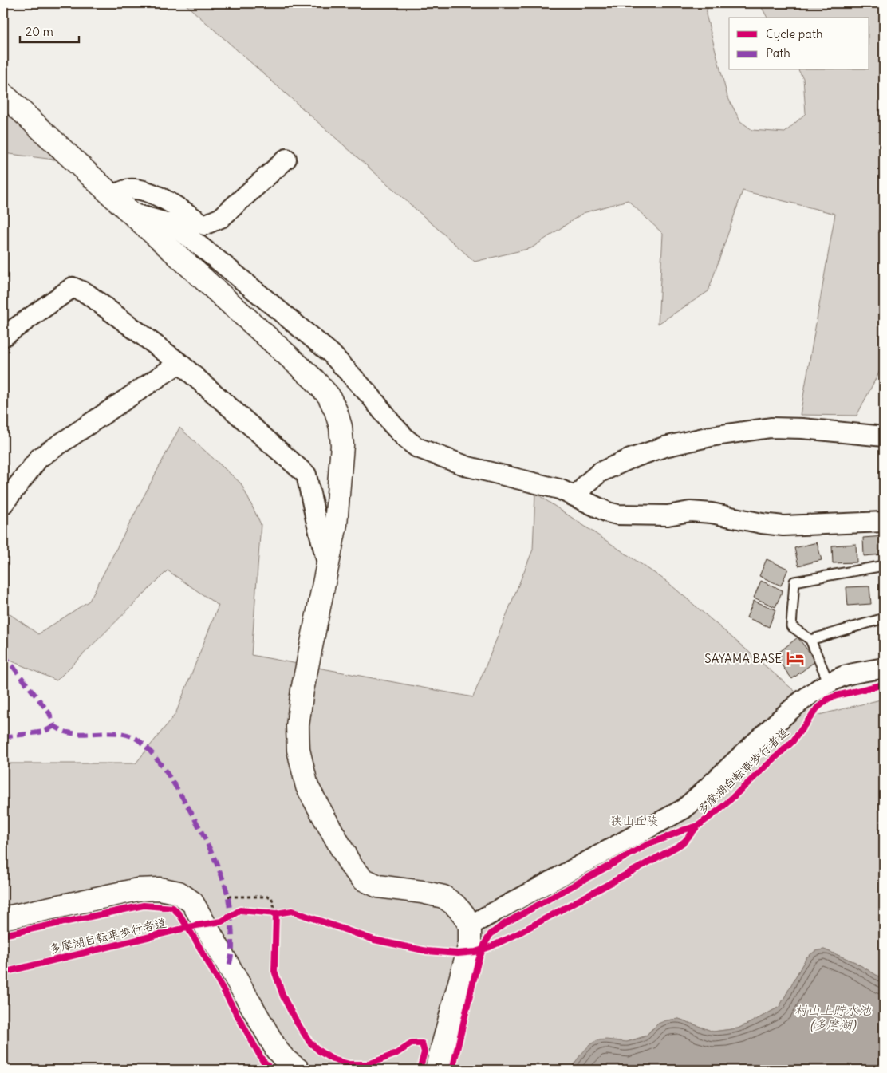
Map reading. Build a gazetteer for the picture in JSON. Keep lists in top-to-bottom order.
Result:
{
  "streets": {
    "cycle path": ["多摩湖自転車歩行者道"]
  },
  "water": ["村山上貯水池 (多摩湖)"],
  "parks": ["狭山丘陵"],
  "places": {
    "hotel": ["SAYAMA BASE"]
  },
  "legend": ["Cycle path", "Path"],
  "scale_bar": "20 m"
}
